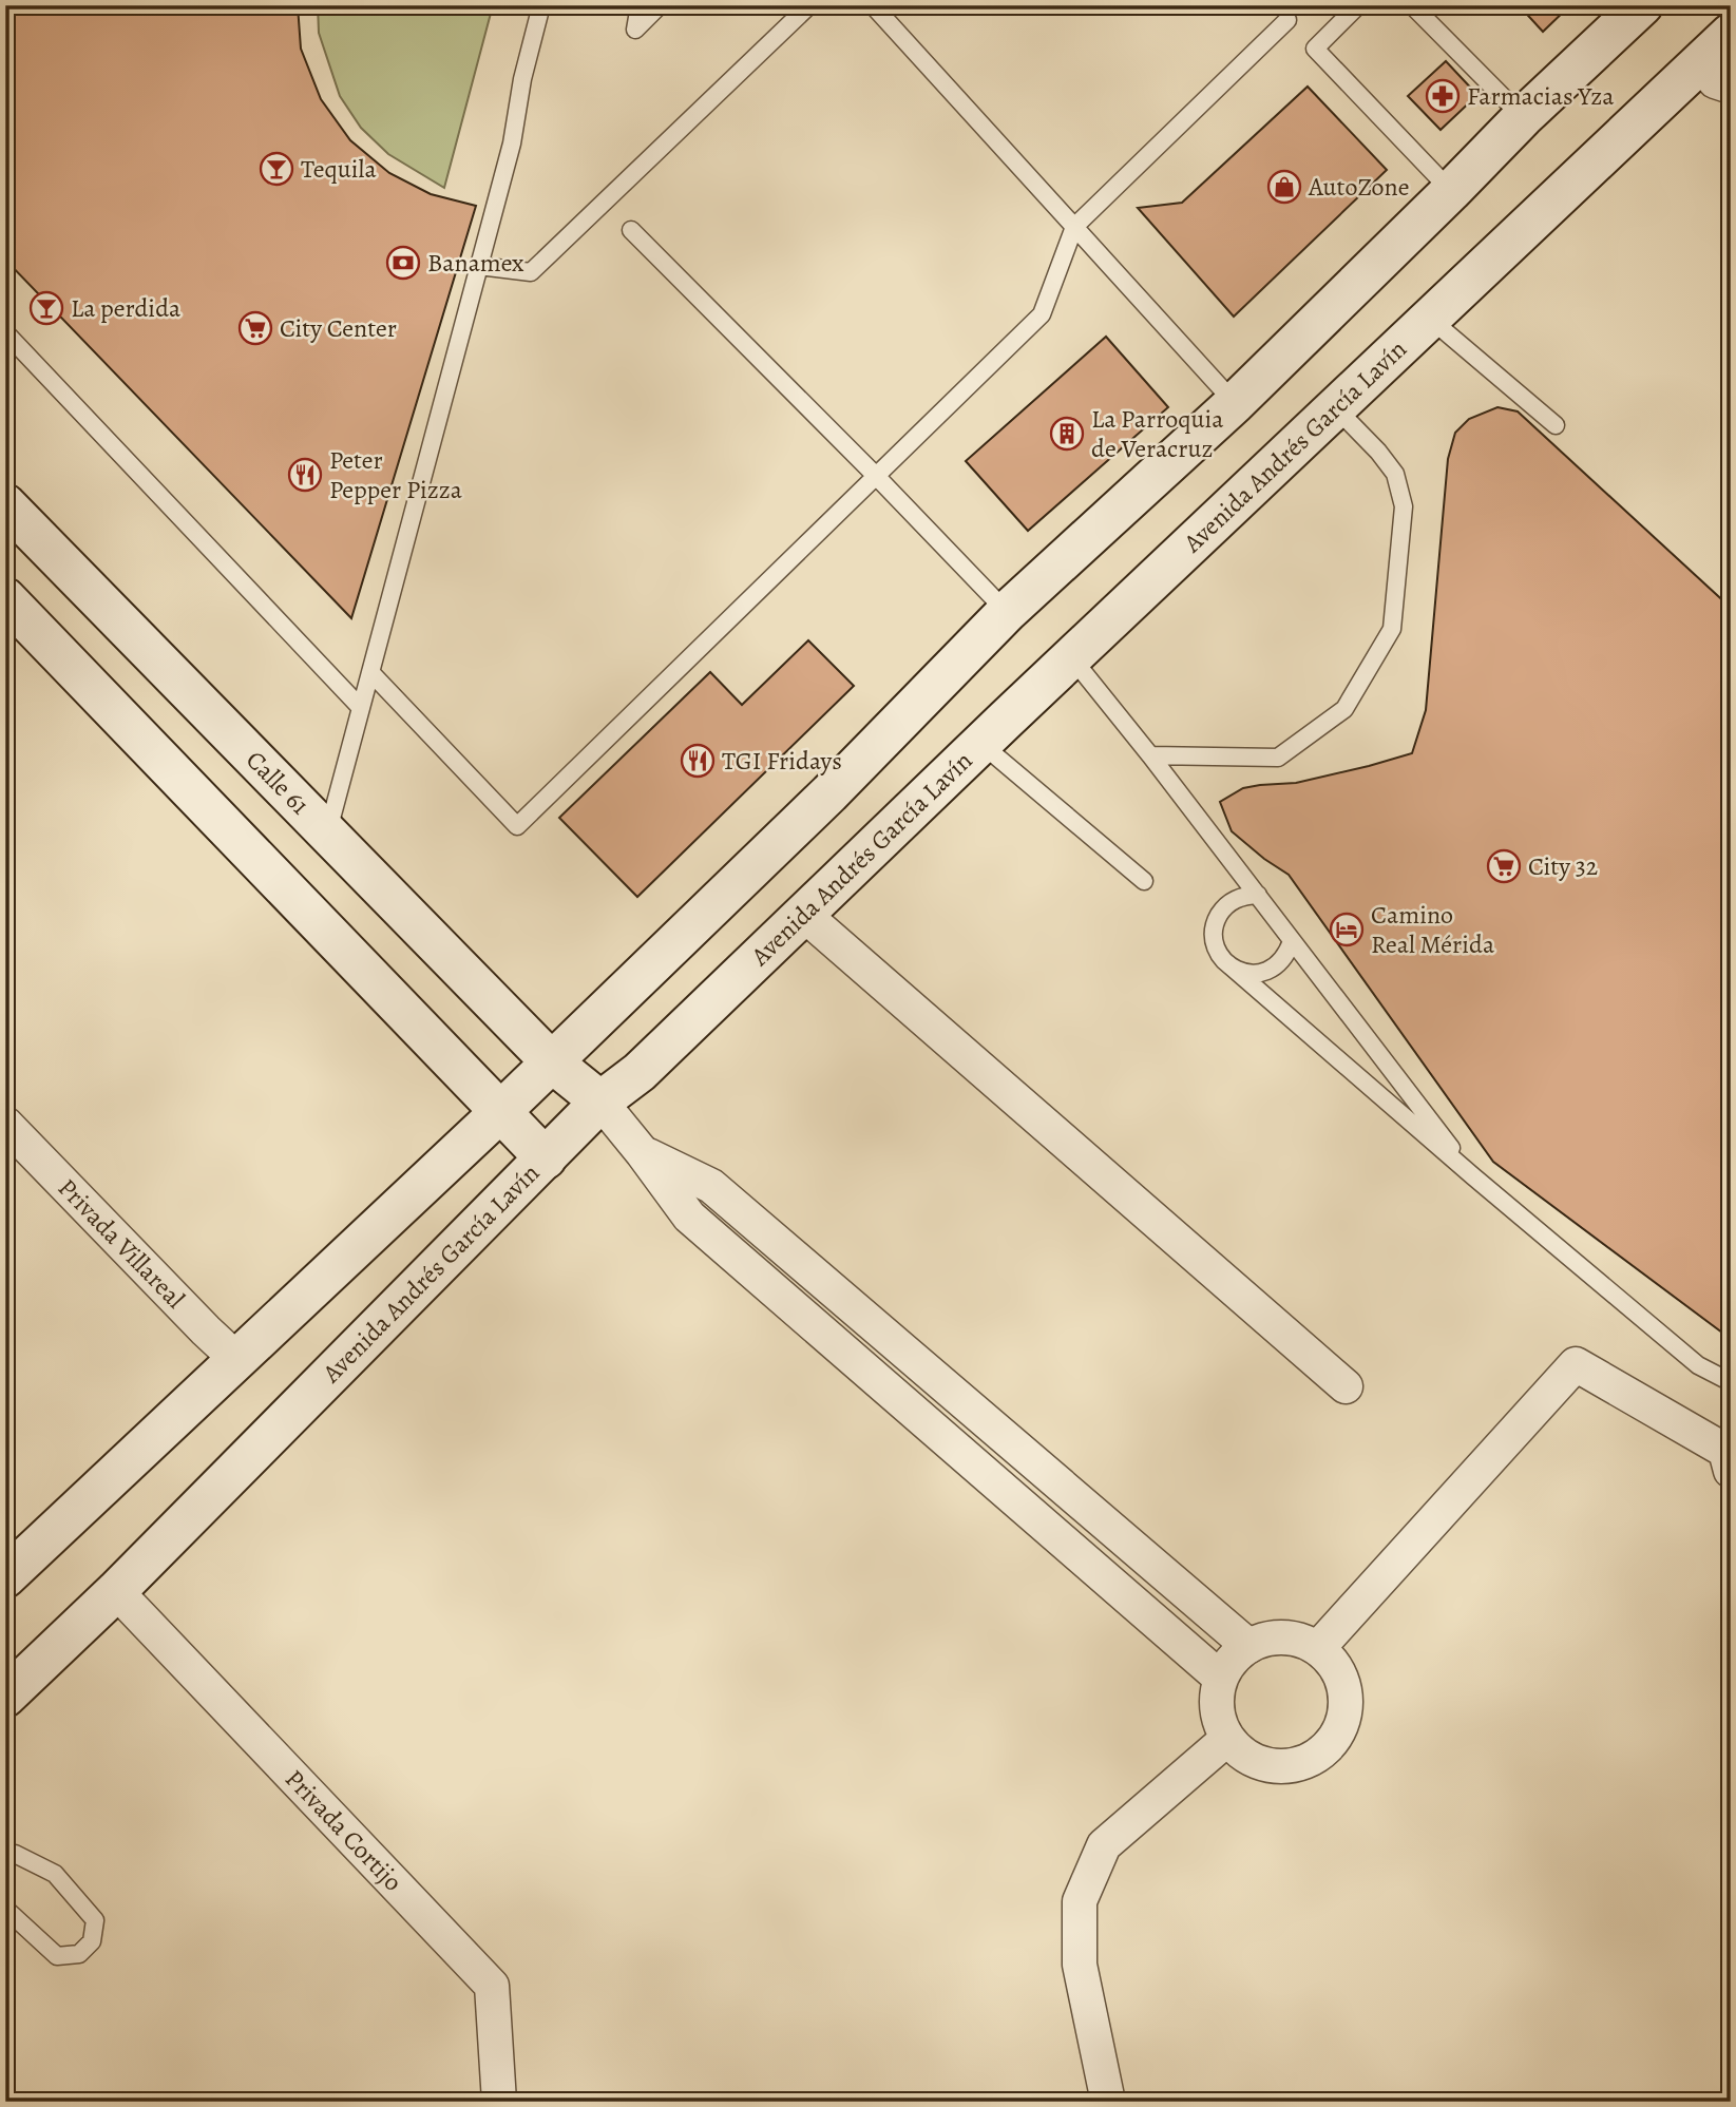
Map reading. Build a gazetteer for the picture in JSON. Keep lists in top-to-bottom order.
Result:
{
  "streets": {
    "main road": ["Avenida Andrés García Lavín", "Calle 61"],
    "street": ["Privada Villareal", "Privada Cortijo"]
  },
  "crossings": [
    ["Avenida Andrés García Lavín", "Calle 61"],
    ["Avenida Andrés García Lavín", "Privada Cortijo"]
  ],
  "places": {
    "pharmacy": ["Farmacias Yza"],
    "bar": ["Tequila", "La perdida"],
    "shop": ["AutoZone"],
    "bank": ["Banamex"],
    "supermarket": ["City Center", "City 32"],
    "building": ["La Parroquia de Veracruz"],
    "restaurant": ["Peter Pepper Pizza", "TGI Fridays"],
    "hotel": ["Camino Real Mérida"]
  }
}
